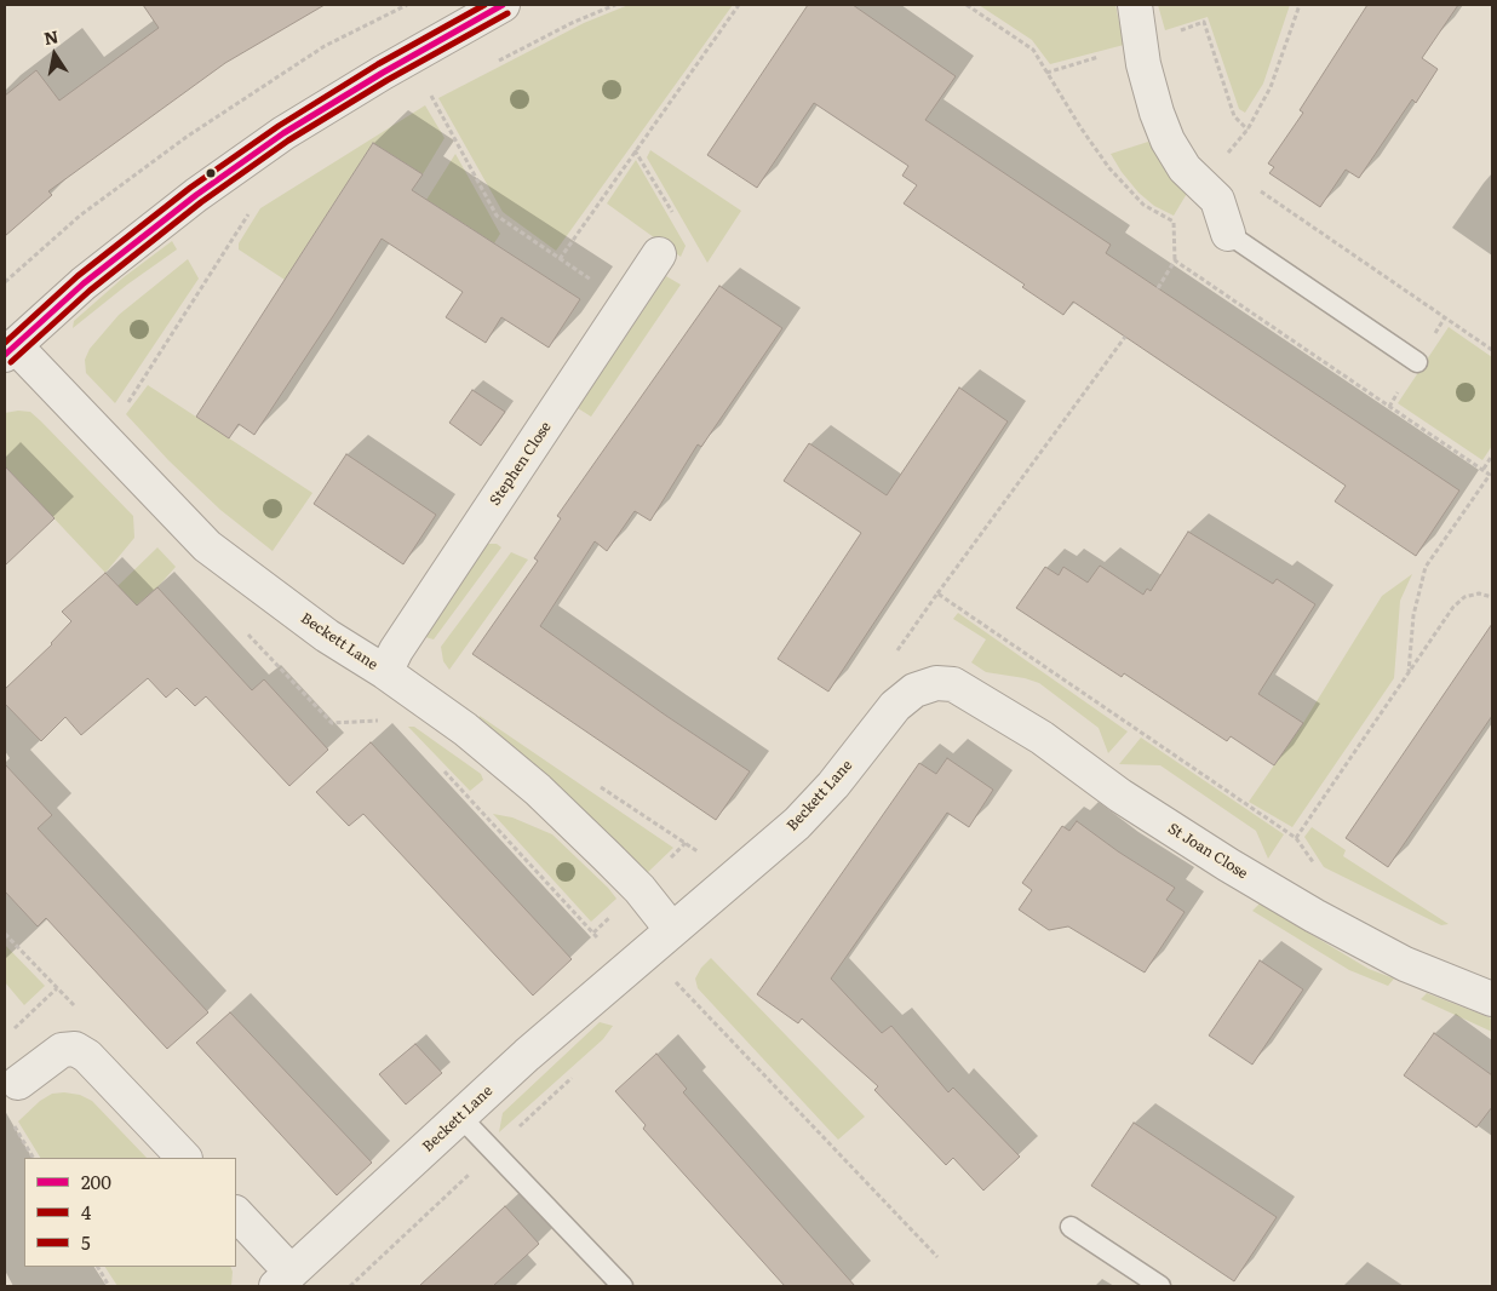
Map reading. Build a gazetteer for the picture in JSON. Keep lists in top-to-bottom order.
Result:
{
  "streets": {
    "street": ["Stephen Close", "Beckett Lane", "St Joan Close"]
  },
  "crossings": [
    ["Stephen Close", "Beckett Lane"],
    ["Beckett Lane", "St Joan Close"]
  ],
  "lines": ["transit line 200", "transit line 5", "transit line 4"],
  "legend": ["200", "4", "5"],
  "north": "top"
}
